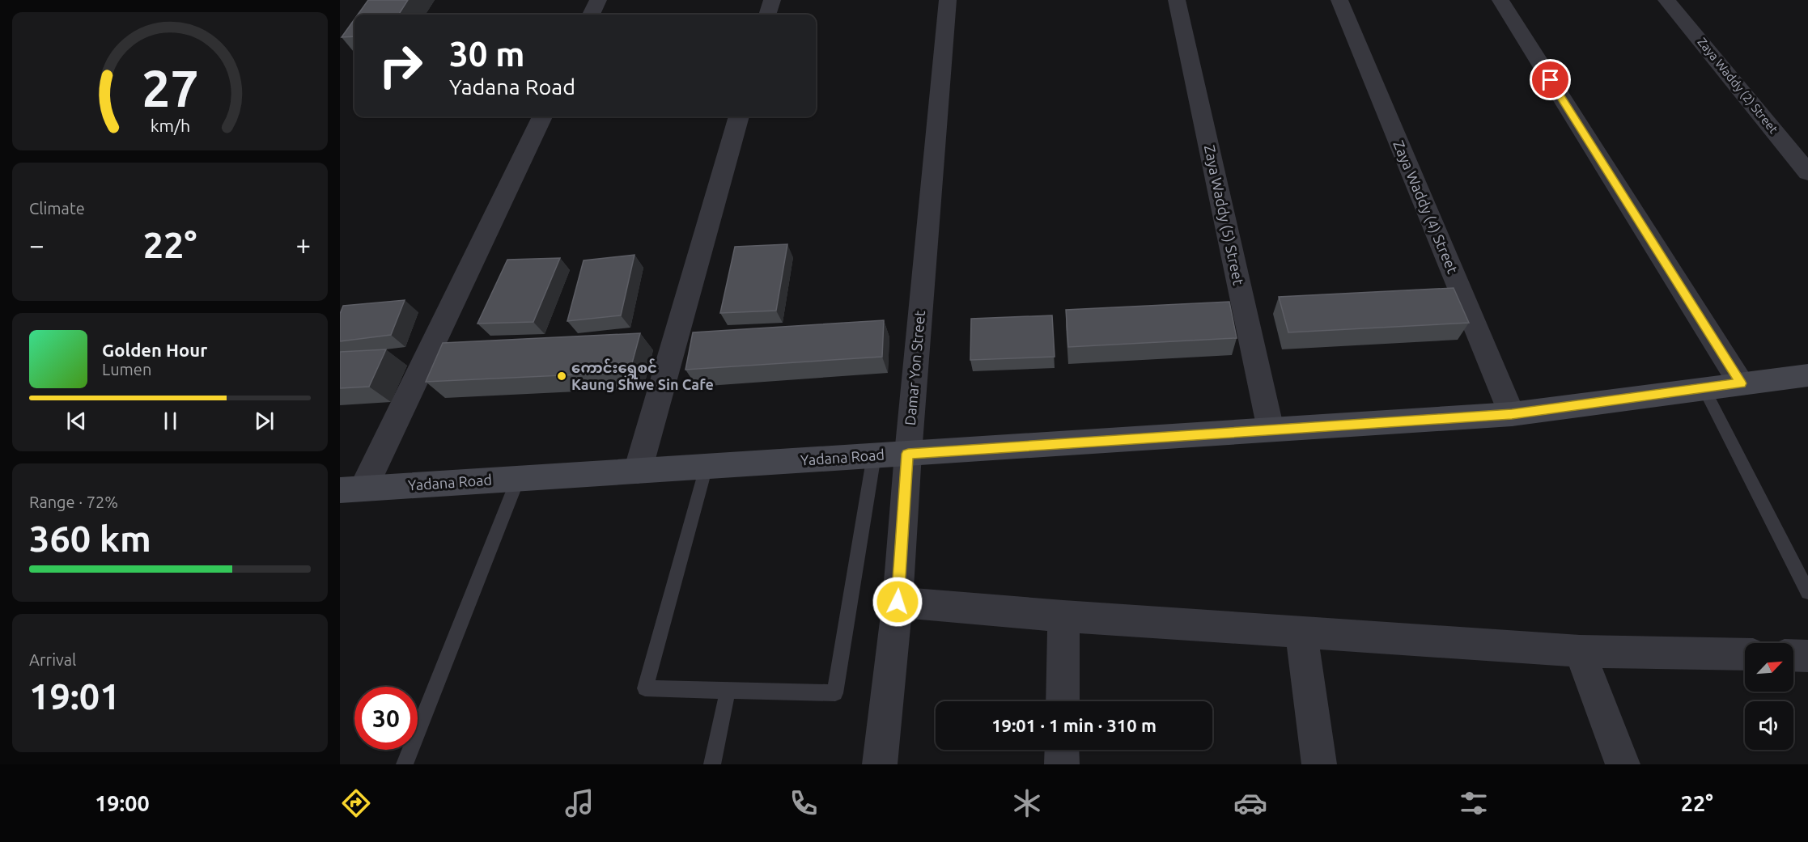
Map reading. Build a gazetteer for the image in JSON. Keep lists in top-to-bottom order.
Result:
{
  "streets": {
    "main road": ["Yadana Road"],
    "street": [
      "Zaya Waddy (2) Street",
      "Zaya Waddy (4) Street",
      "Zaya Waddy (5) Street",
      "Damar Yon Street"
    ]
  },
  "crossings": [
    ["Zaya Waddy (4) Street", "Yadana Road"],
    ["Zaya Waddy (5) Street", "Yadana Road"],
    ["Damar Yon Street", "Yadana Road"]
  ],
  "places": ["ကောင်းရွှေစင် Kaung Shwe Sin Cafe"],
  "north": "top right",
  "page": {
    "turn": ["30 m", "Yadana Road"],
    "tile": [
      "Climate",
      ["Range · 72%", "360 km"],
      ["Arrival", "19:01"]
    ],
    "heat": ["−", "22°", "+"],
    "song": ["Golden Hour", "Lumen"],
    "limit": "30",
    "trip": "19:01 · 1 min · 310 m",
    "tabs": ["19:00", "22°"],
    "gauge": ["27", "km/h"]
  }
}
